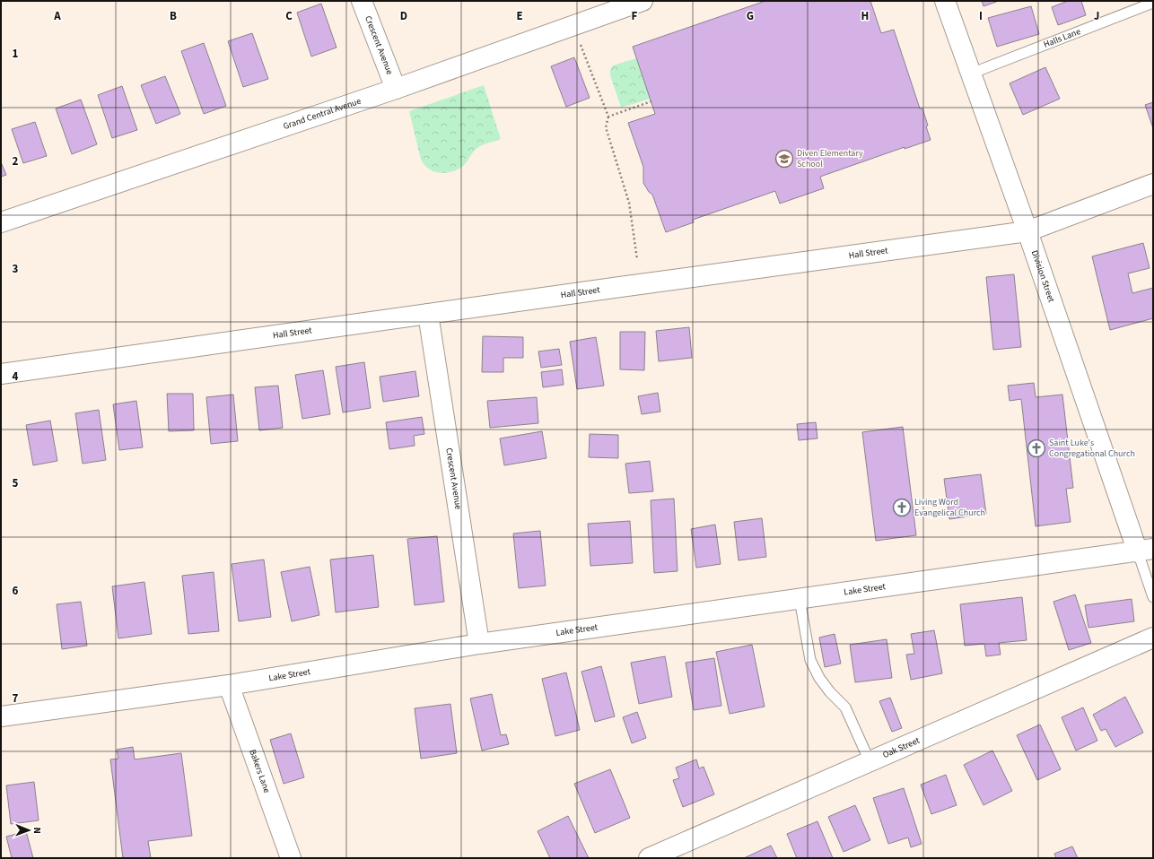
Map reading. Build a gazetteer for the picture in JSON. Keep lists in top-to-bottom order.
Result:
{
  "streets": {
    "street": [
      "Crescent Avenue",
      "Grand Central Avenue",
      "Hall Street",
      "Division Street",
      "Lake Street",
      "Oak Street",
      "Bakers Lane"
    ],
    "lane": ["Halls Lane"]
  },
  "crossings": [
    ["Halls Lane", "Division Street"],
    ["Crescent Avenue", "Grand Central Avenue"],
    ["Crescent Avenue", "Hall Street"],
    ["Crescent Avenue", "Lake Street"],
    ["Hall Street", "Division Street"],
    ["Division Street", "Lake Street"],
    ["Lake Street", "Bakers Lane"]
  ],
  "places": {
    "school or university": ["Diven Elementary School"],
    "church": ["Saint Luke's Congregational Church", "Living Word Evangelical Church"]
  },
  "north": "right",
  "grid": {
    "columns": [
      "A",
      "B",
      "C",
      "D",
      "E",
      "F",
      "G",
      "H",
      "I",
      "J"
    ],
    "rows": [
      "1",
      "2",
      "3",
      "4",
      "5",
      "6",
      "7"
    ]
  }
}
